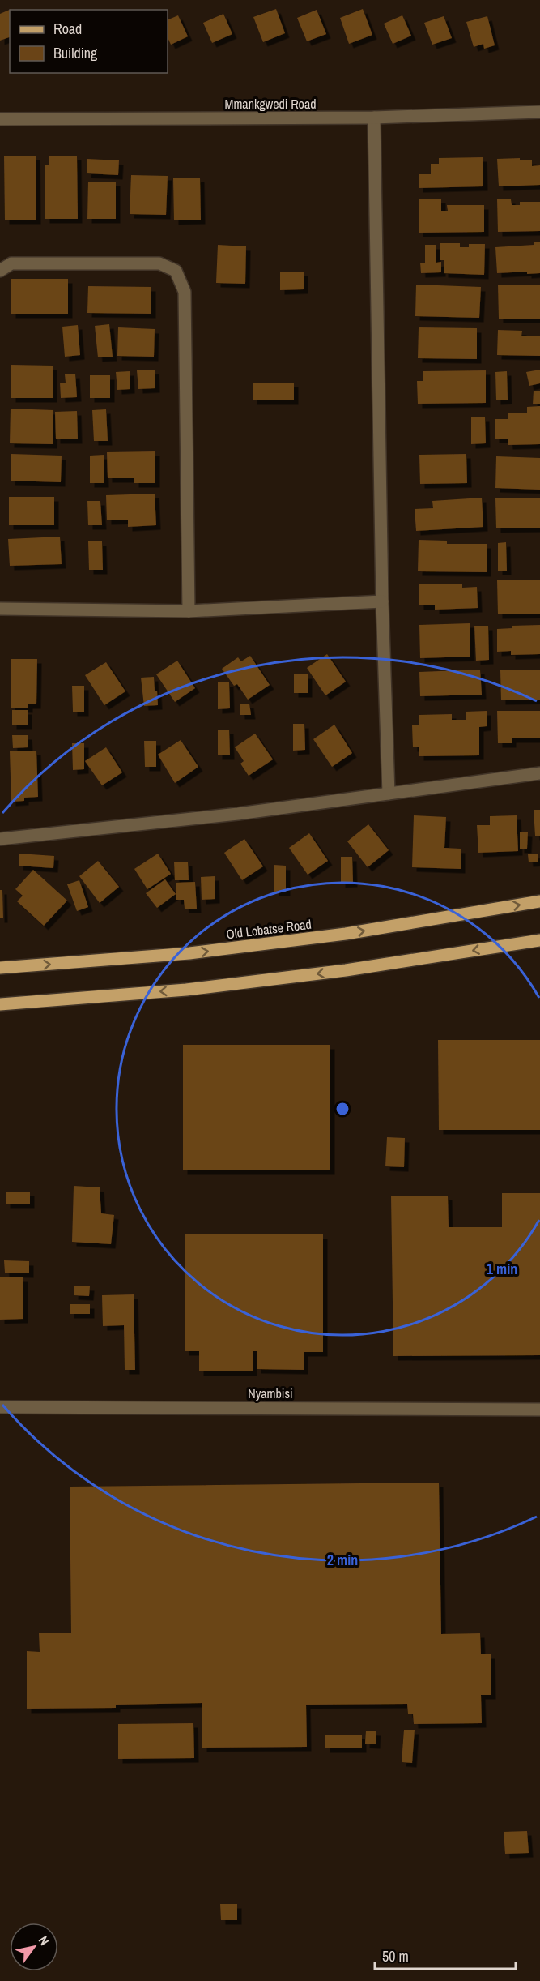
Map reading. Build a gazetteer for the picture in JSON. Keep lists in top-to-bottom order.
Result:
{
  "streets": {
    "main road": ["Old Lobatse Road"],
    "street": ["Mmankgwedi Road", "Nyambisi"]
  },
  "legend": ["Road", "Building"],
  "scale_bar": "50 m",
  "north": "top right",
  "rings": ["1 min", "2 min"]
}
